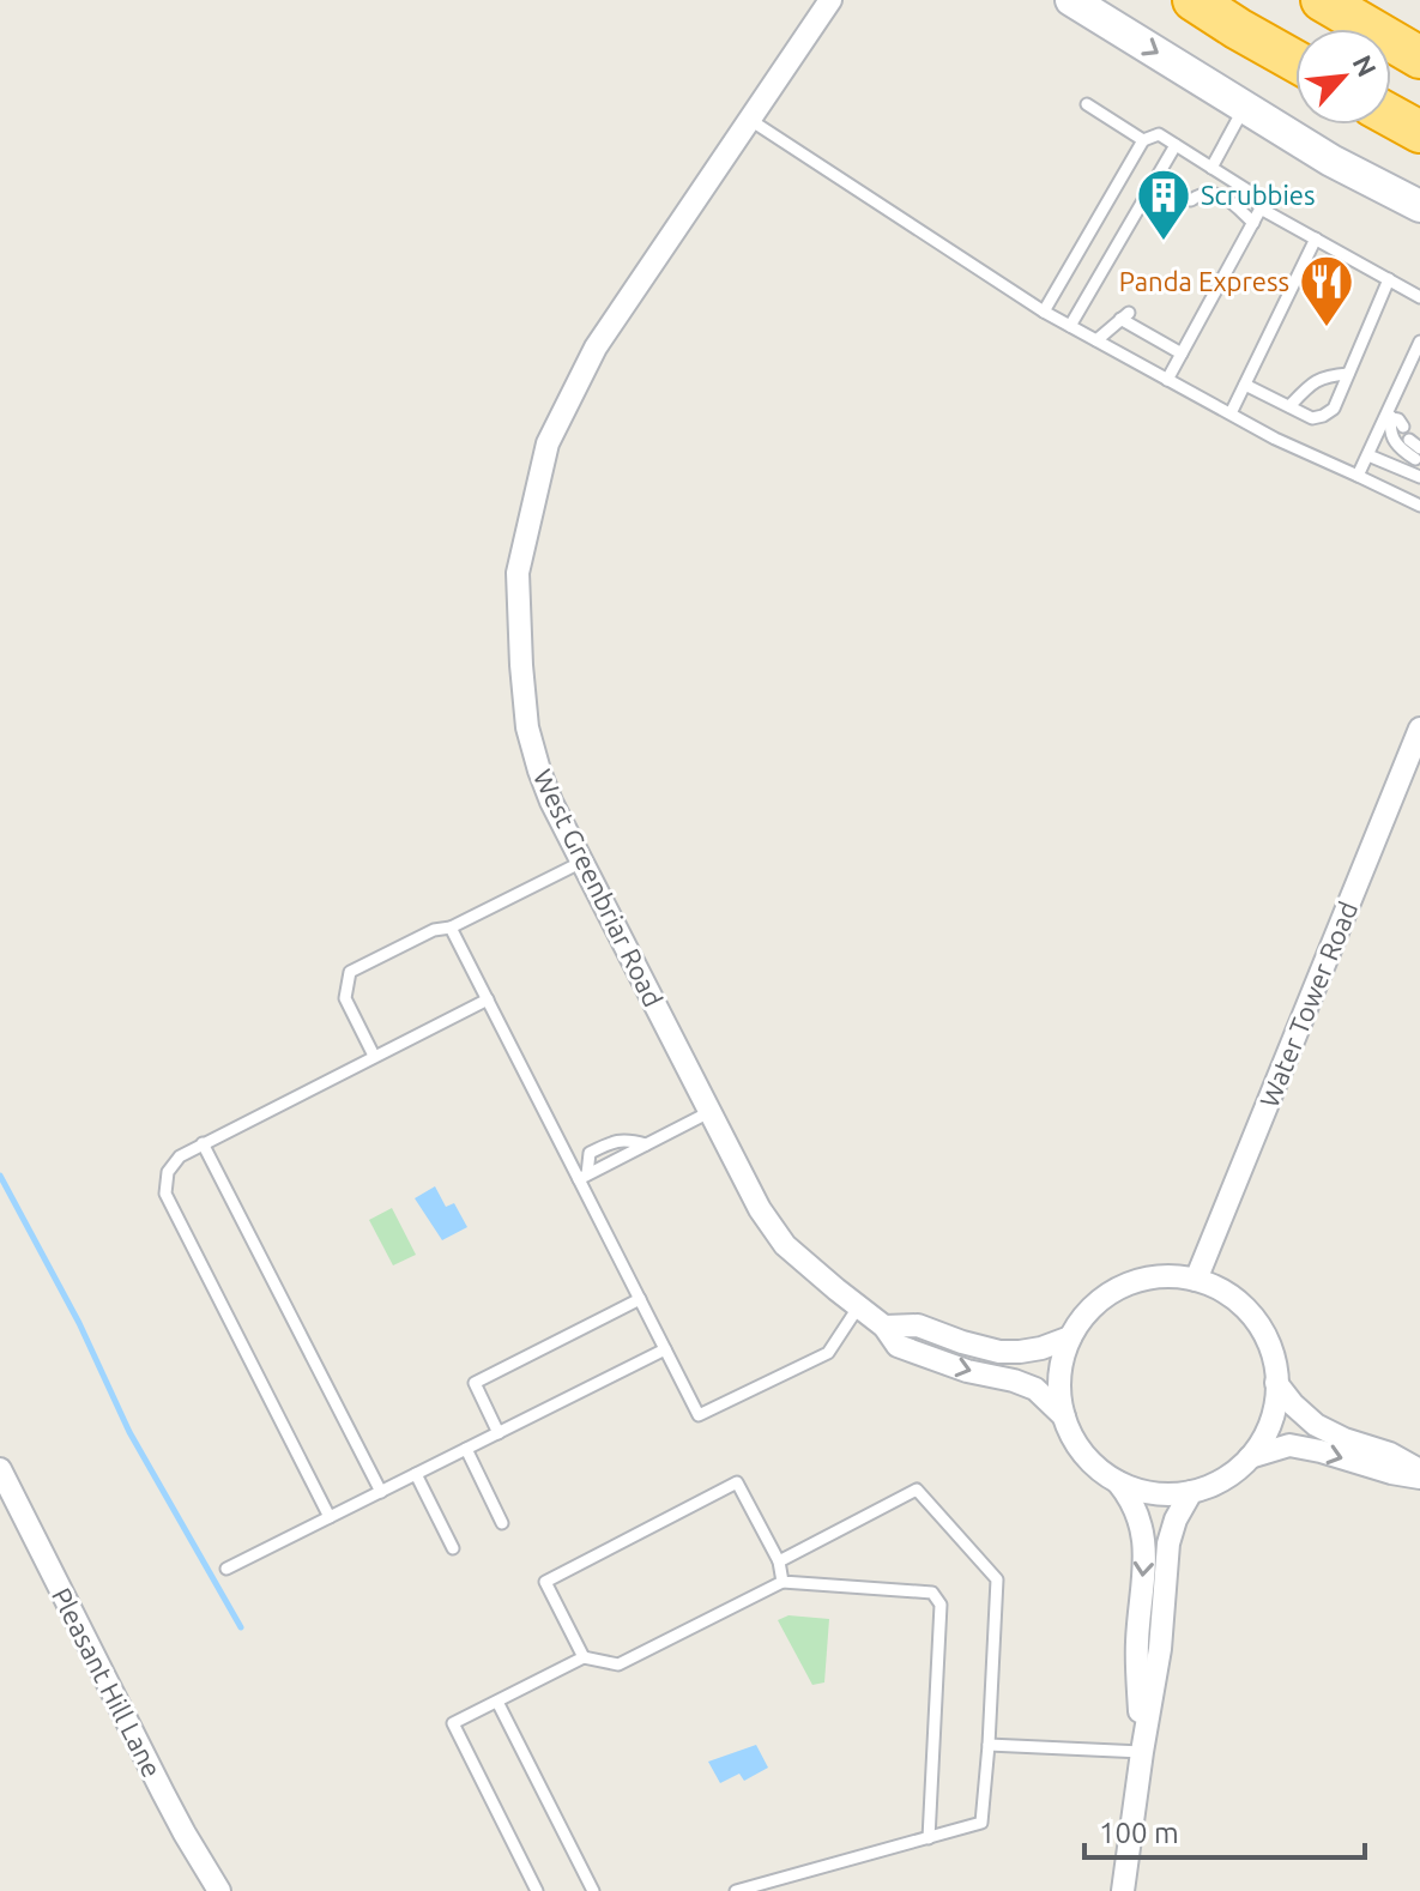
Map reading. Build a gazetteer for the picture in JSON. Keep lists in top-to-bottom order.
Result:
{
  "streets": {
    "street": ["West Greenbriar Road", "Water Tower Road", "Pleasant Hill Lane"]
  },
  "crossings": [
    ["West Greenbriar Road", "Water Tower Road"]
  ],
  "places": {
    "building": ["Scrubbies"],
    "restaurant": ["Panda Express"]
  },
  "scale_bar": "100 m",
  "north": "top right"
}
